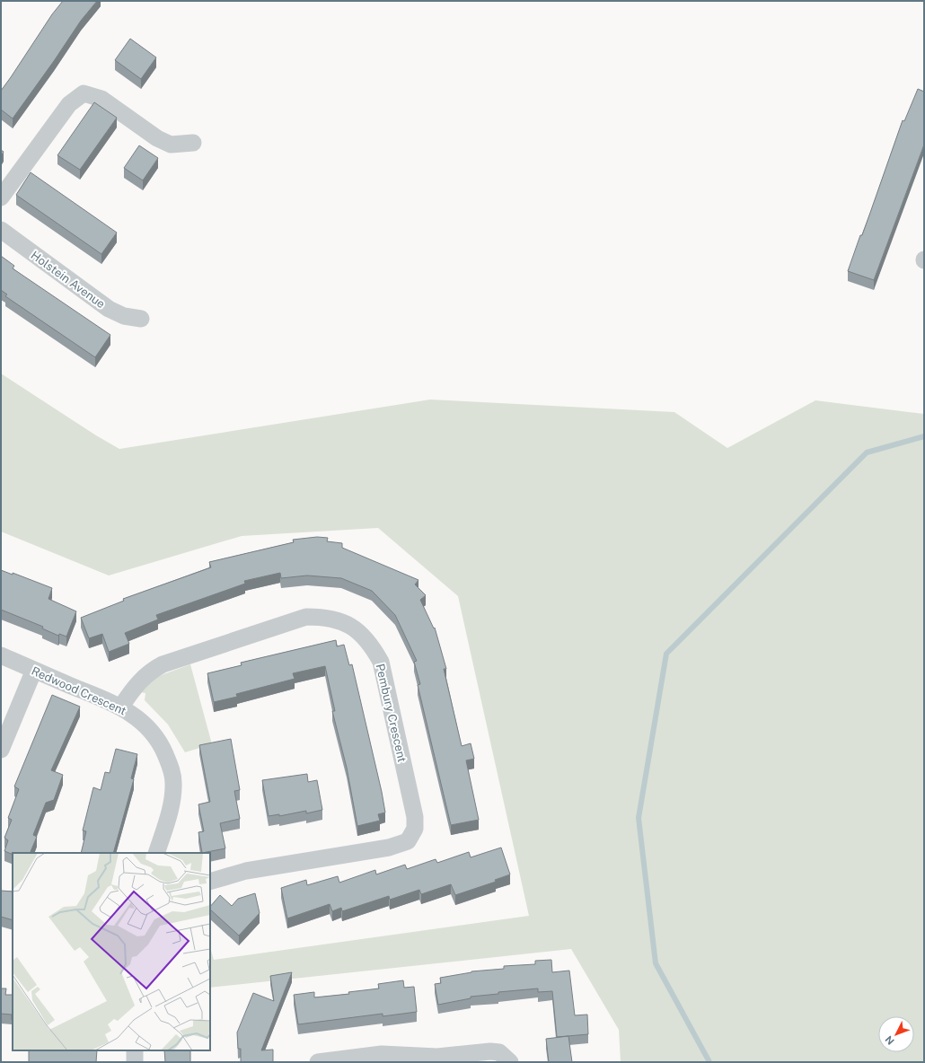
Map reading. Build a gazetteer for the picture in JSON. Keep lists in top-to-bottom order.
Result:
{
  "streets": {
    "street": ["Holstein Avenue", "Redwood Crescent", "Pembury Crescent"]
  },
  "crossings": [
    ["Redwood Crescent", "Pembury Crescent"]
  ],
  "north": "bottom left"
}
